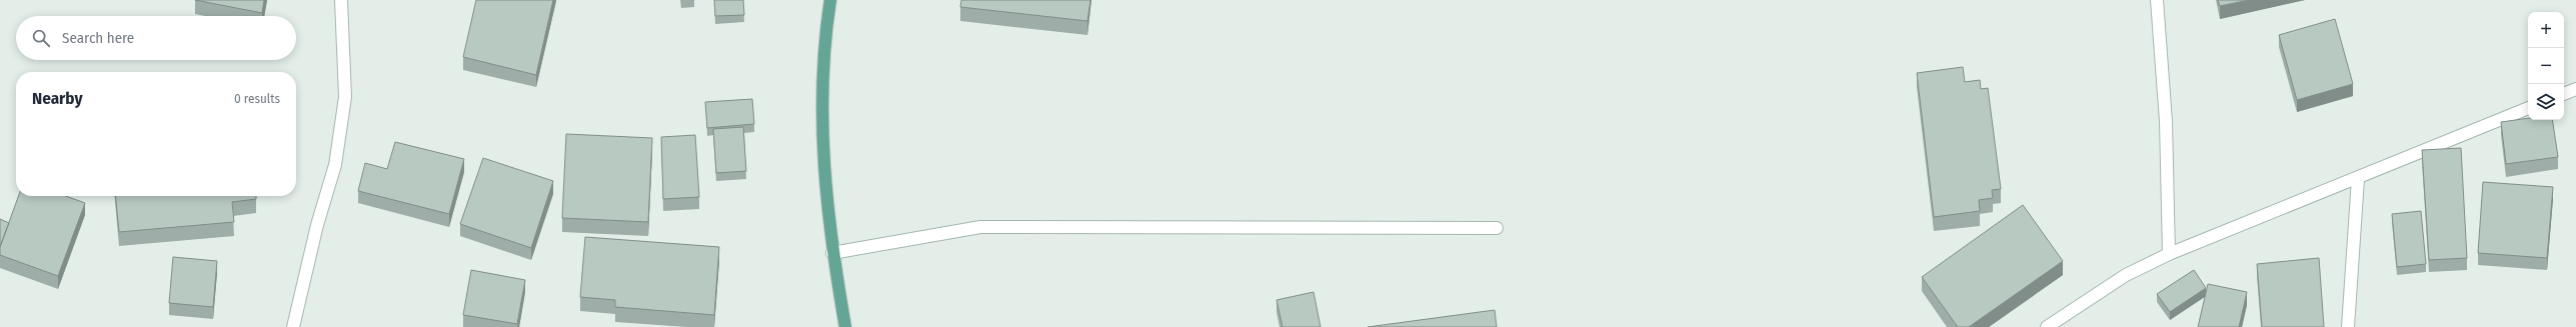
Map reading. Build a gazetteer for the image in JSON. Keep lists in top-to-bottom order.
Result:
{
  "page": {
    "map_buttons": ["+", "−"],
    "search": "Search here",
    "heading": ["Nearby", "0 results"]
  }
}
